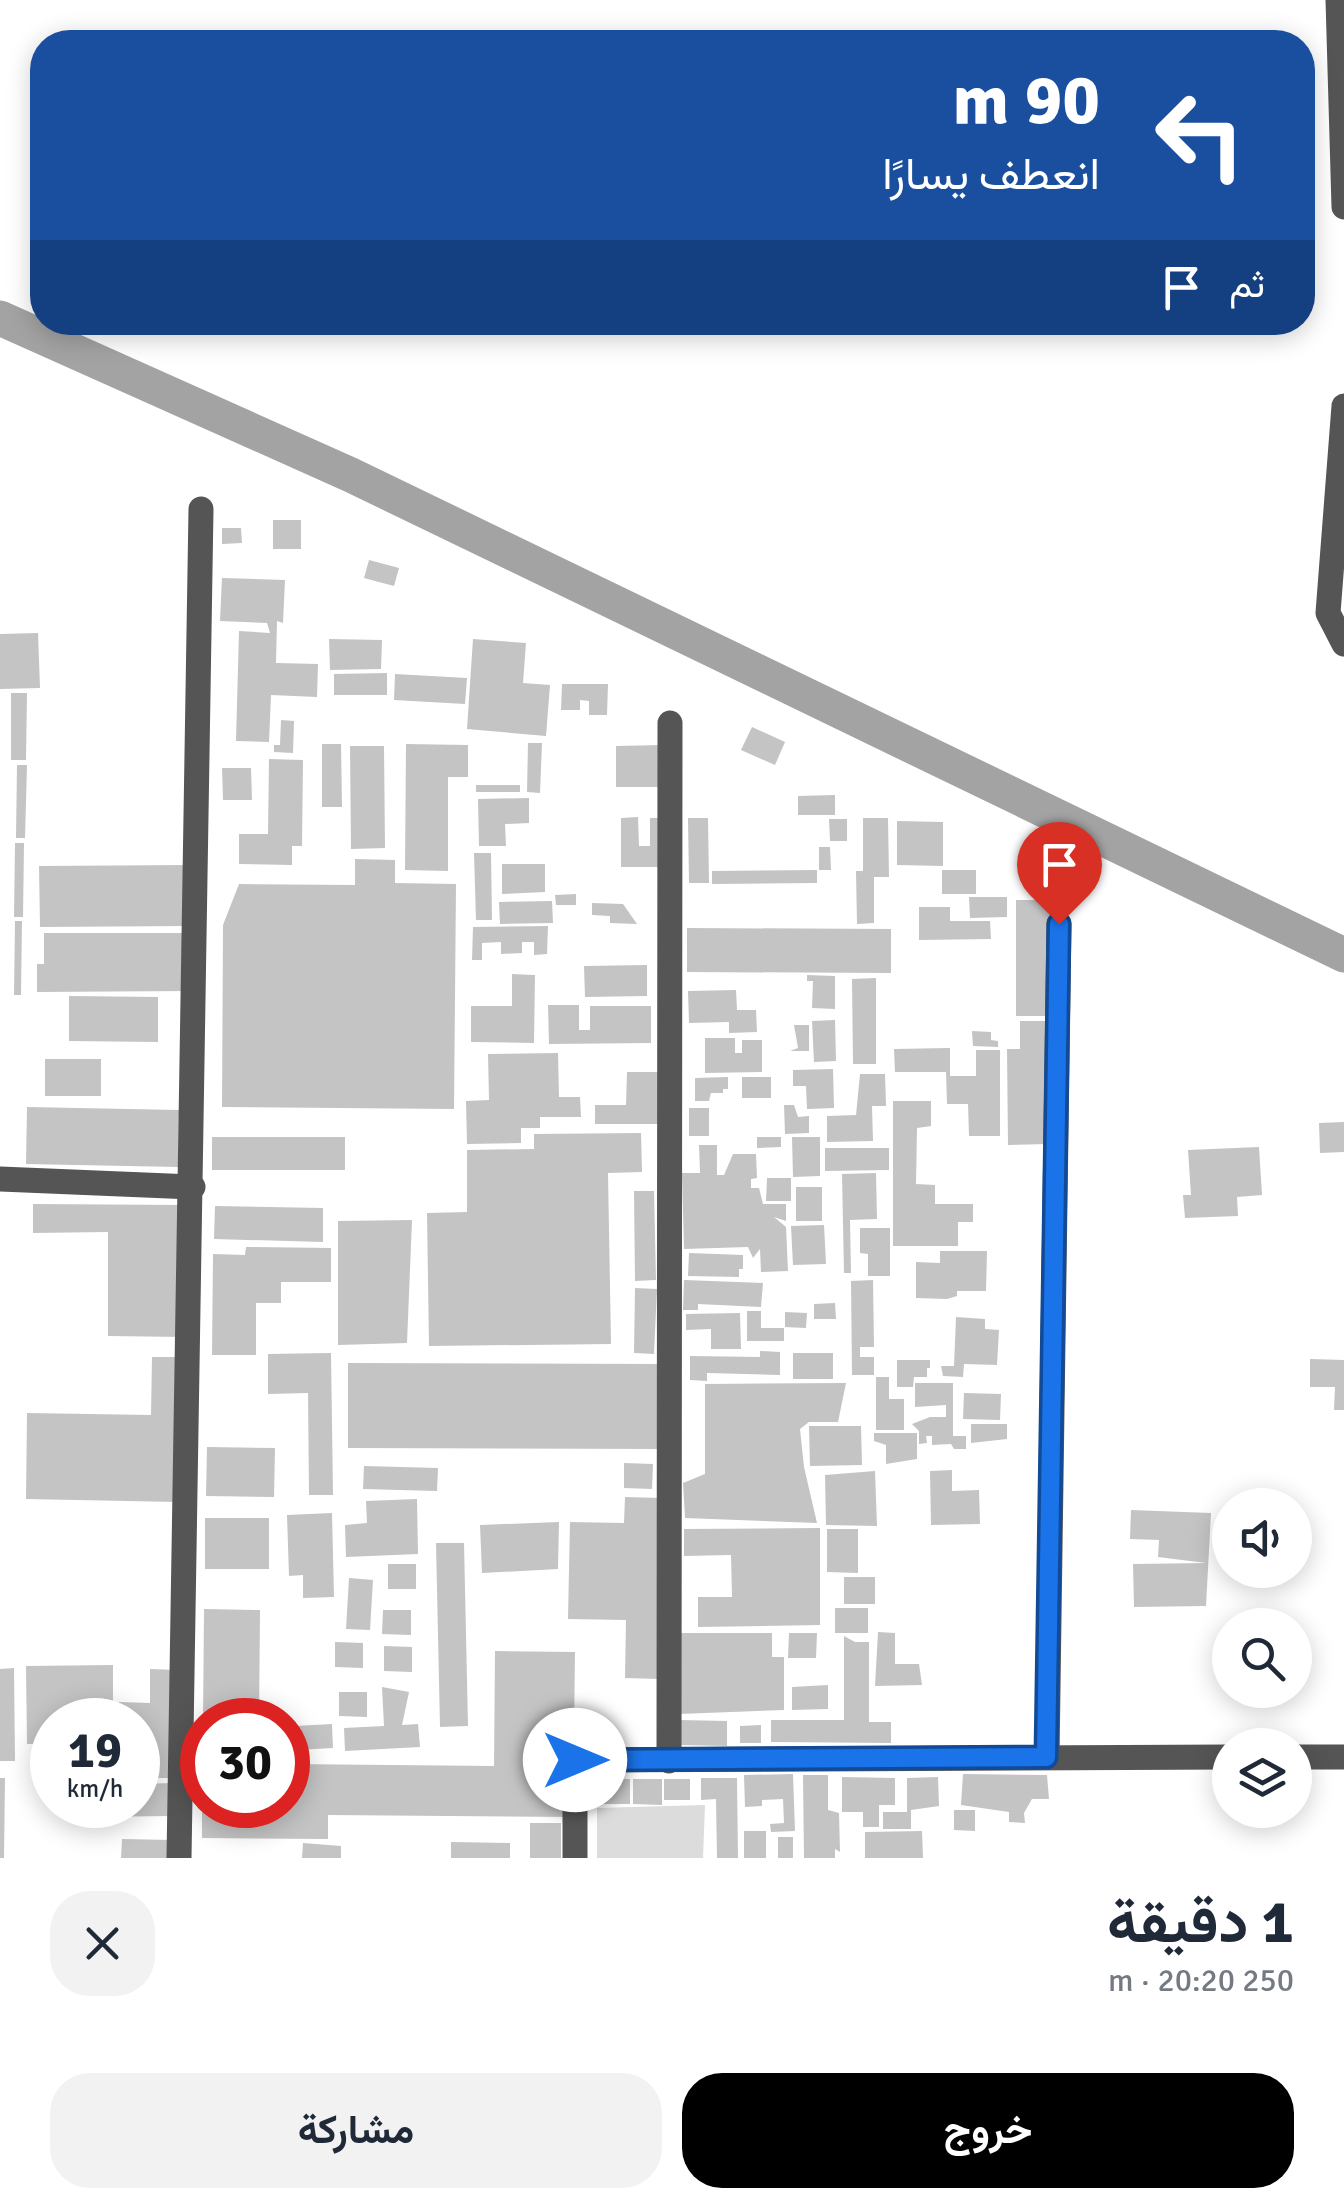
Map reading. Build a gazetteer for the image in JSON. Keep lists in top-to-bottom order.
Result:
{
  "page": {
    "turn": ["90 m", "انعطف يسارًا"],
    "then": "ثم",
    "speed": "19 km/h",
    "limit": "30",
    "heading": ["1 دقيقة", "250 m · 20:20"],
    "buttons": ["خروج", "مشاركة"]
  }
}
